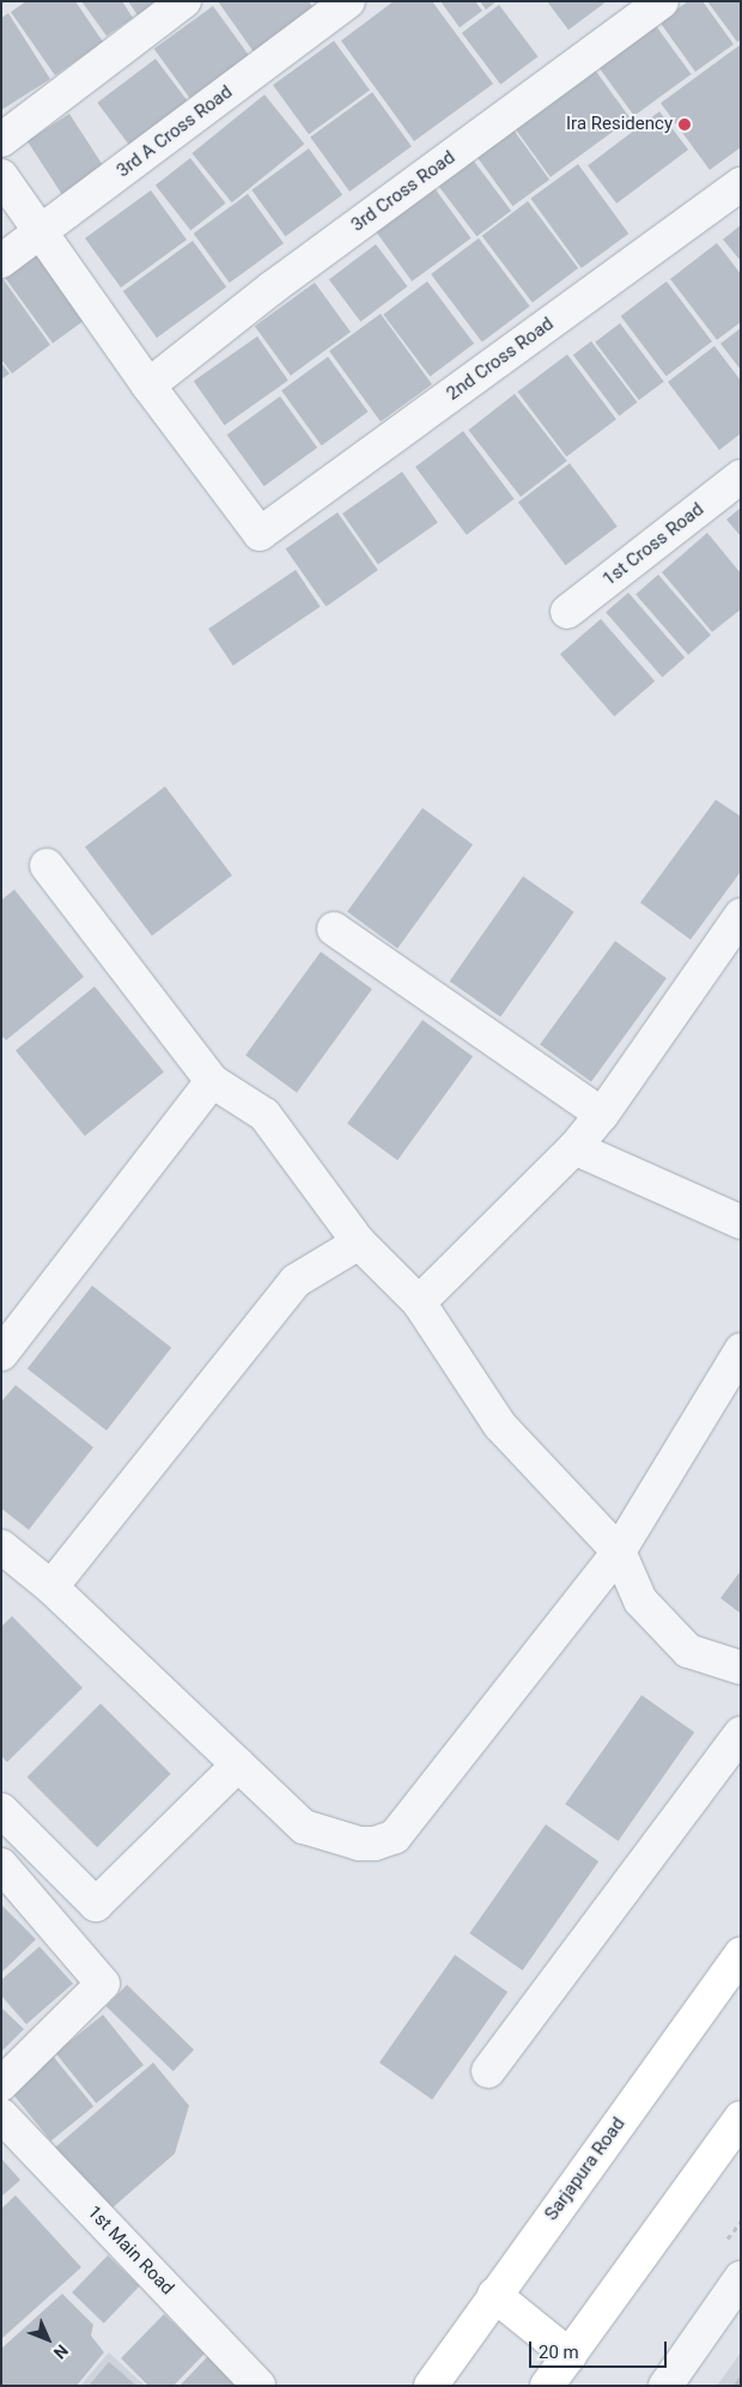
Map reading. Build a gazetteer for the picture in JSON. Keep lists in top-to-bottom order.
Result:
{
  "streets": {
    "main road": ["Sarjapura Road"],
    "street": [
      "3rd A Cross Road",
      "3rd Cross Road",
      "2nd Cross Road",
      "1st Cross Road",
      "1st Main Road"
    ]
  },
  "crossings": [
    ["3rd Cross Road", "2nd Cross Road"]
  ],
  "places": ["Ira Residency"],
  "scale_bar": "20 m",
  "north": "bottom right"
}
